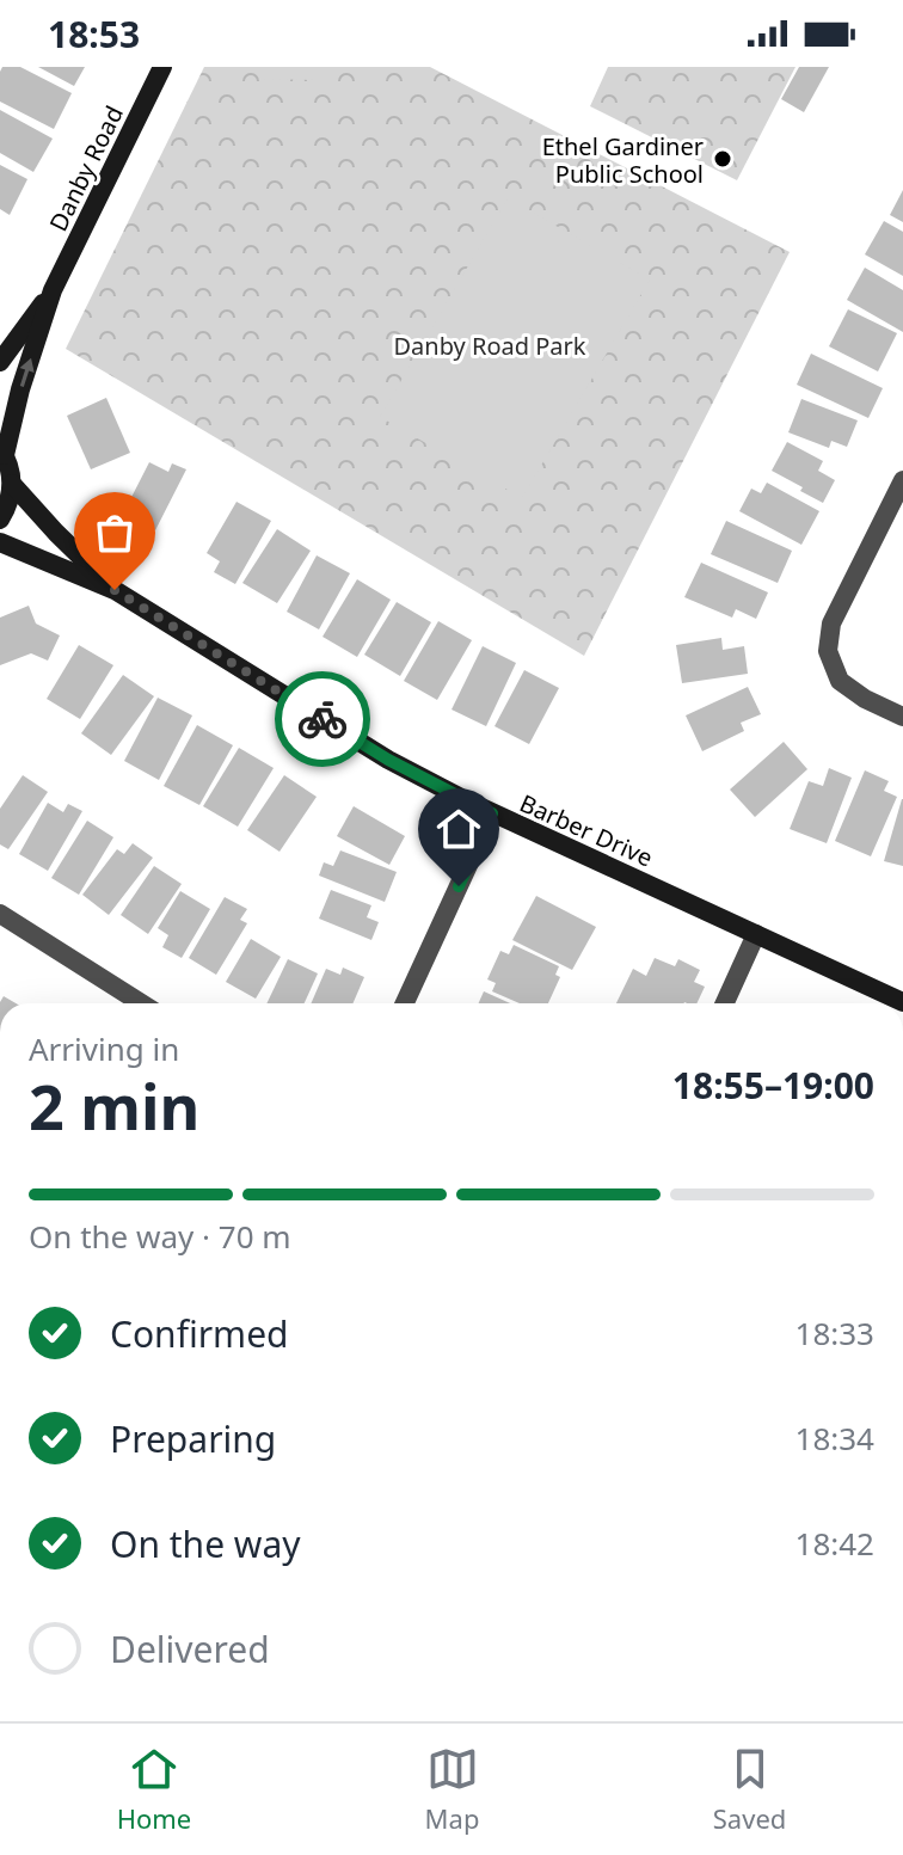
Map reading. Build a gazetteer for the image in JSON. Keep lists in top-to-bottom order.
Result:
{
  "streets": {
    "street": ["Danby Road", "Barber Drive"]
  },
  "parks": ["Danby Road Park"],
  "places": ["Ethel Gardiner Public School"],
  "page": {
    "status": "18:53",
    "heading": ["2 min", "Arriving in", "18:55–19:00"],
    "bar": "On the way · 70 m",
    "list": [
      ["Confirmed", "18:33"],
      ["Preparing", "18:34"],
      ["On the way", "18:42"],
      "Delivered"
    ],
    "tabs": ["Home", "Map", "Saved"]
  }
}
